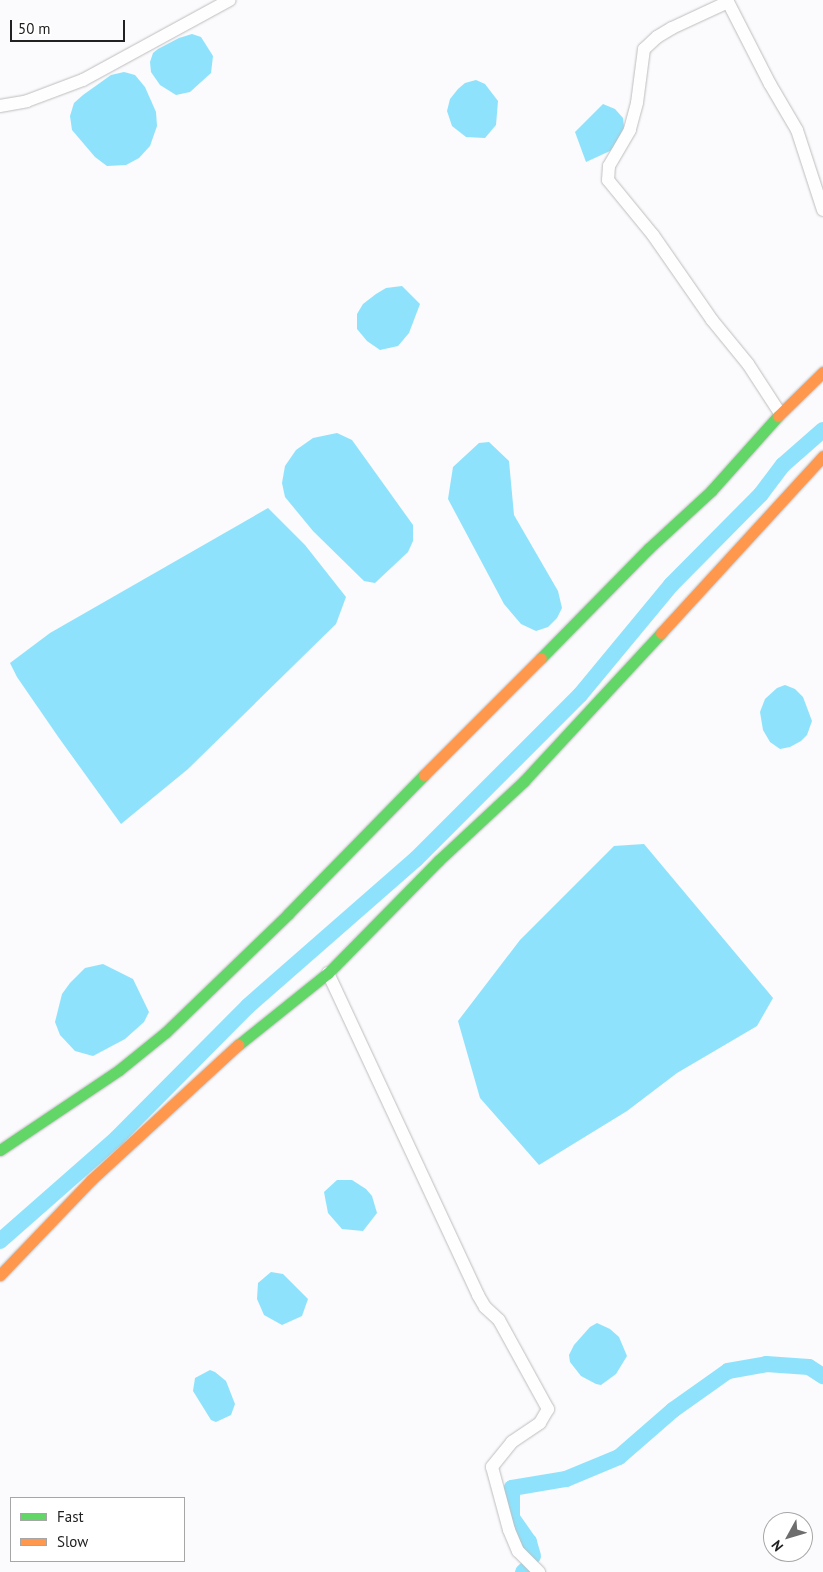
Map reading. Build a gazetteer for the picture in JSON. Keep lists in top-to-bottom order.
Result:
{
  "legend": ["Fast", "Slow"],
  "scale_bar": "50 m",
  "north": "bottom left"
}
